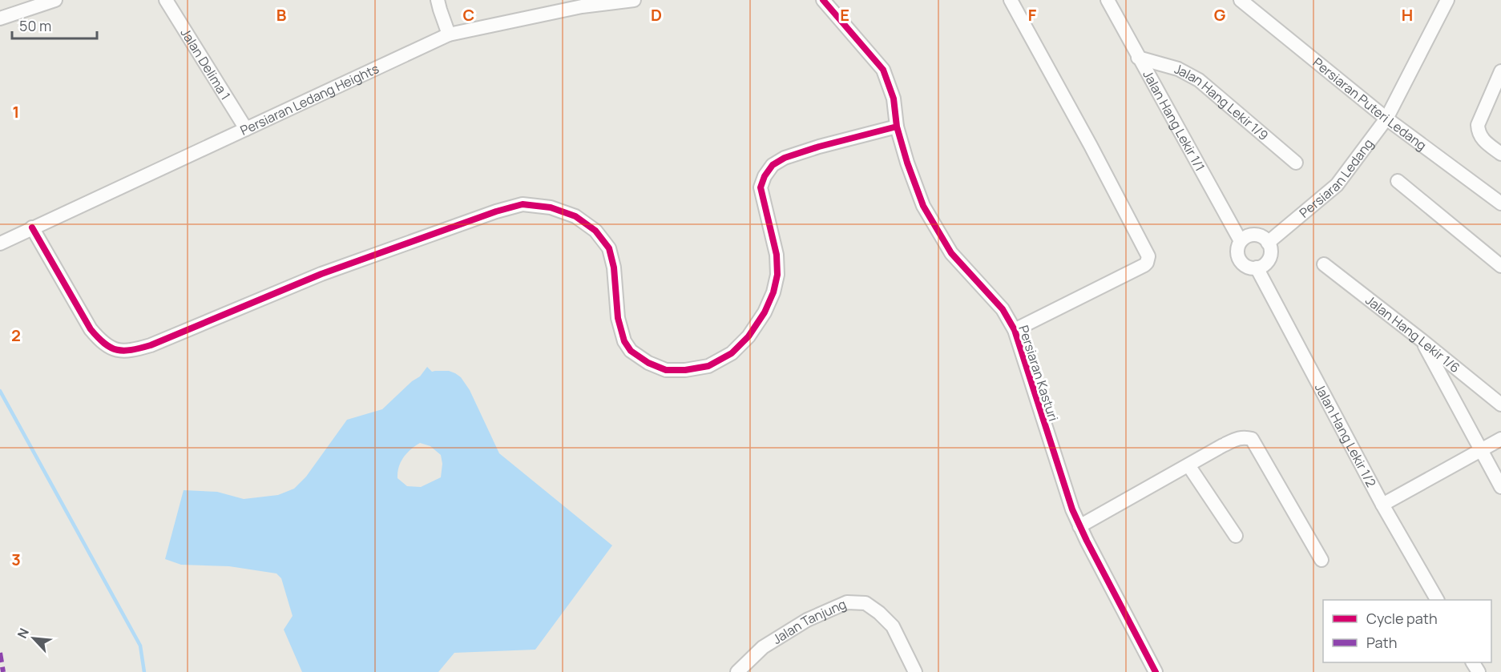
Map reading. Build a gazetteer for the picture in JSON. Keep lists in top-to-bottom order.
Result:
{
  "streets": {
    "street": [
      "Jalan Delima 1",
      "Persiaran Ledang Heights",
      "Persiaran Puteri Ledang",
      "Jalan Hang Lekir 1/9",
      "Jalan Hang Lekir 1/1",
      "Persiaran Ledang",
      "Jalan Hang Lekir 1/6",
      "Persiaran Kasturi",
      "Jalan Hang Lekir 1/2",
      "Jalan Tanjung"
    ]
  },
  "crossings": [
    ["Jalan Delima 1", "Persiaran Ledang Heights"],
    ["Persiaran Puteri Ledang", "Persiaran Ledang"],
    ["Jalan Hang Lekir 1/9", "Jalan Hang Lekir 1/1"],
    ["Jalan Hang Lekir 1/1", "Persiaran Ledang"],
    ["Jalan Hang Lekir 1/1", "Jalan Hang Lekir 1/2"],
    ["Persiaran Ledang", "Jalan Hang Lekir 1/2"]
  ],
  "legend": ["Cycle path", "Path"],
  "scale_bar": "50 m",
  "north": "top left",
  "grid": {
    "columns": [
      "B",
      "C",
      "D",
      "E",
      "F",
      "G",
      "H"
    ],
    "rows": ["1", "2", "3"]
  }
}
